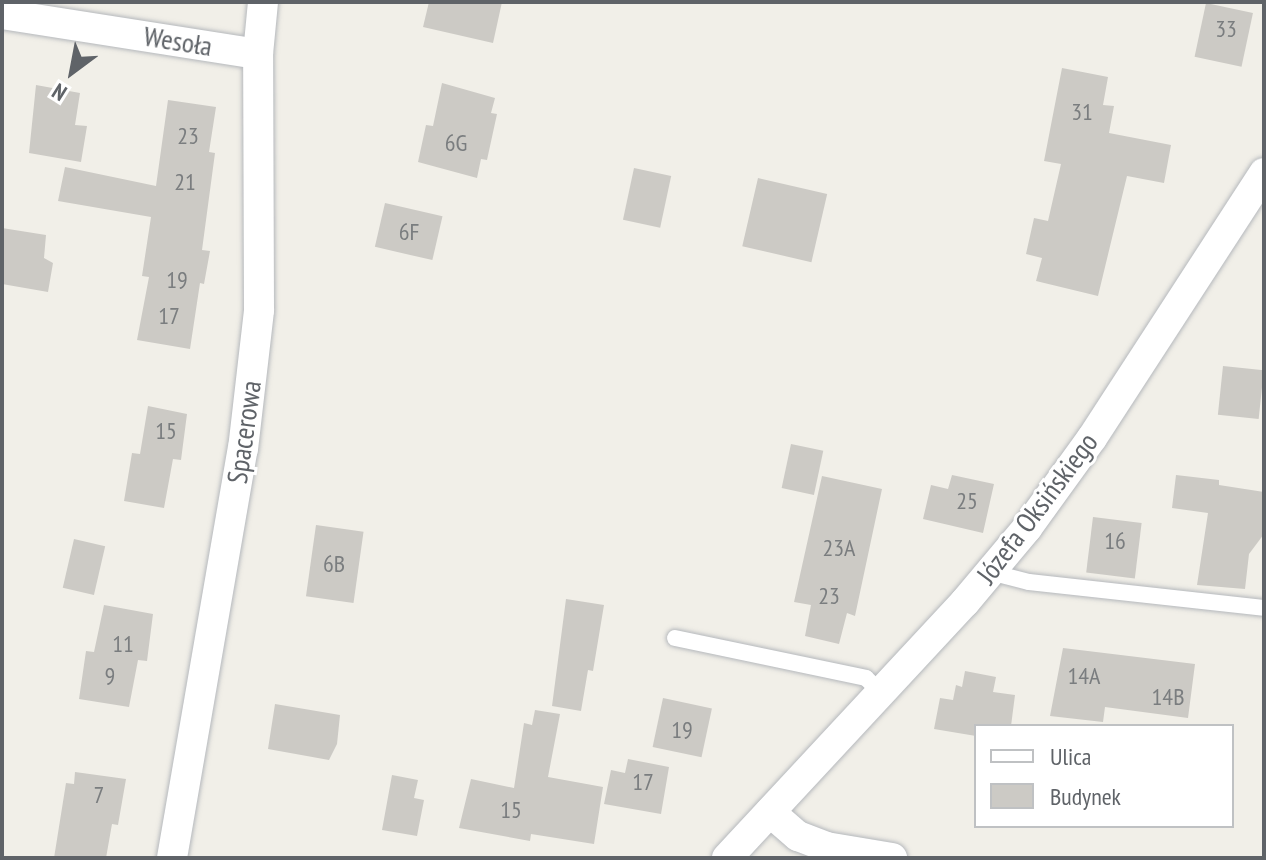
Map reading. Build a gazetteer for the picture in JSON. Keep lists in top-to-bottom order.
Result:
{
  "streets": {
    "street": ["Wesoła", "Spacerowa", "Józefa Oksińskiego"]
  },
  "crossings": [
    ["Wesoła", "Spacerowa"]
  ],
  "house_numbers": [
    "33",
    "31",
    "23",
    "6G",
    "21",
    "6F",
    "19",
    "17",
    "15",
    "25",
    "16",
    "23A",
    "6B",
    "23",
    "11",
    "9",
    "14A",
    "14B",
    "19",
    "17",
    "7",
    "15"
  ],
  "legend": ["Ulica", "Budynek"],
  "north": "bottom left"
}
